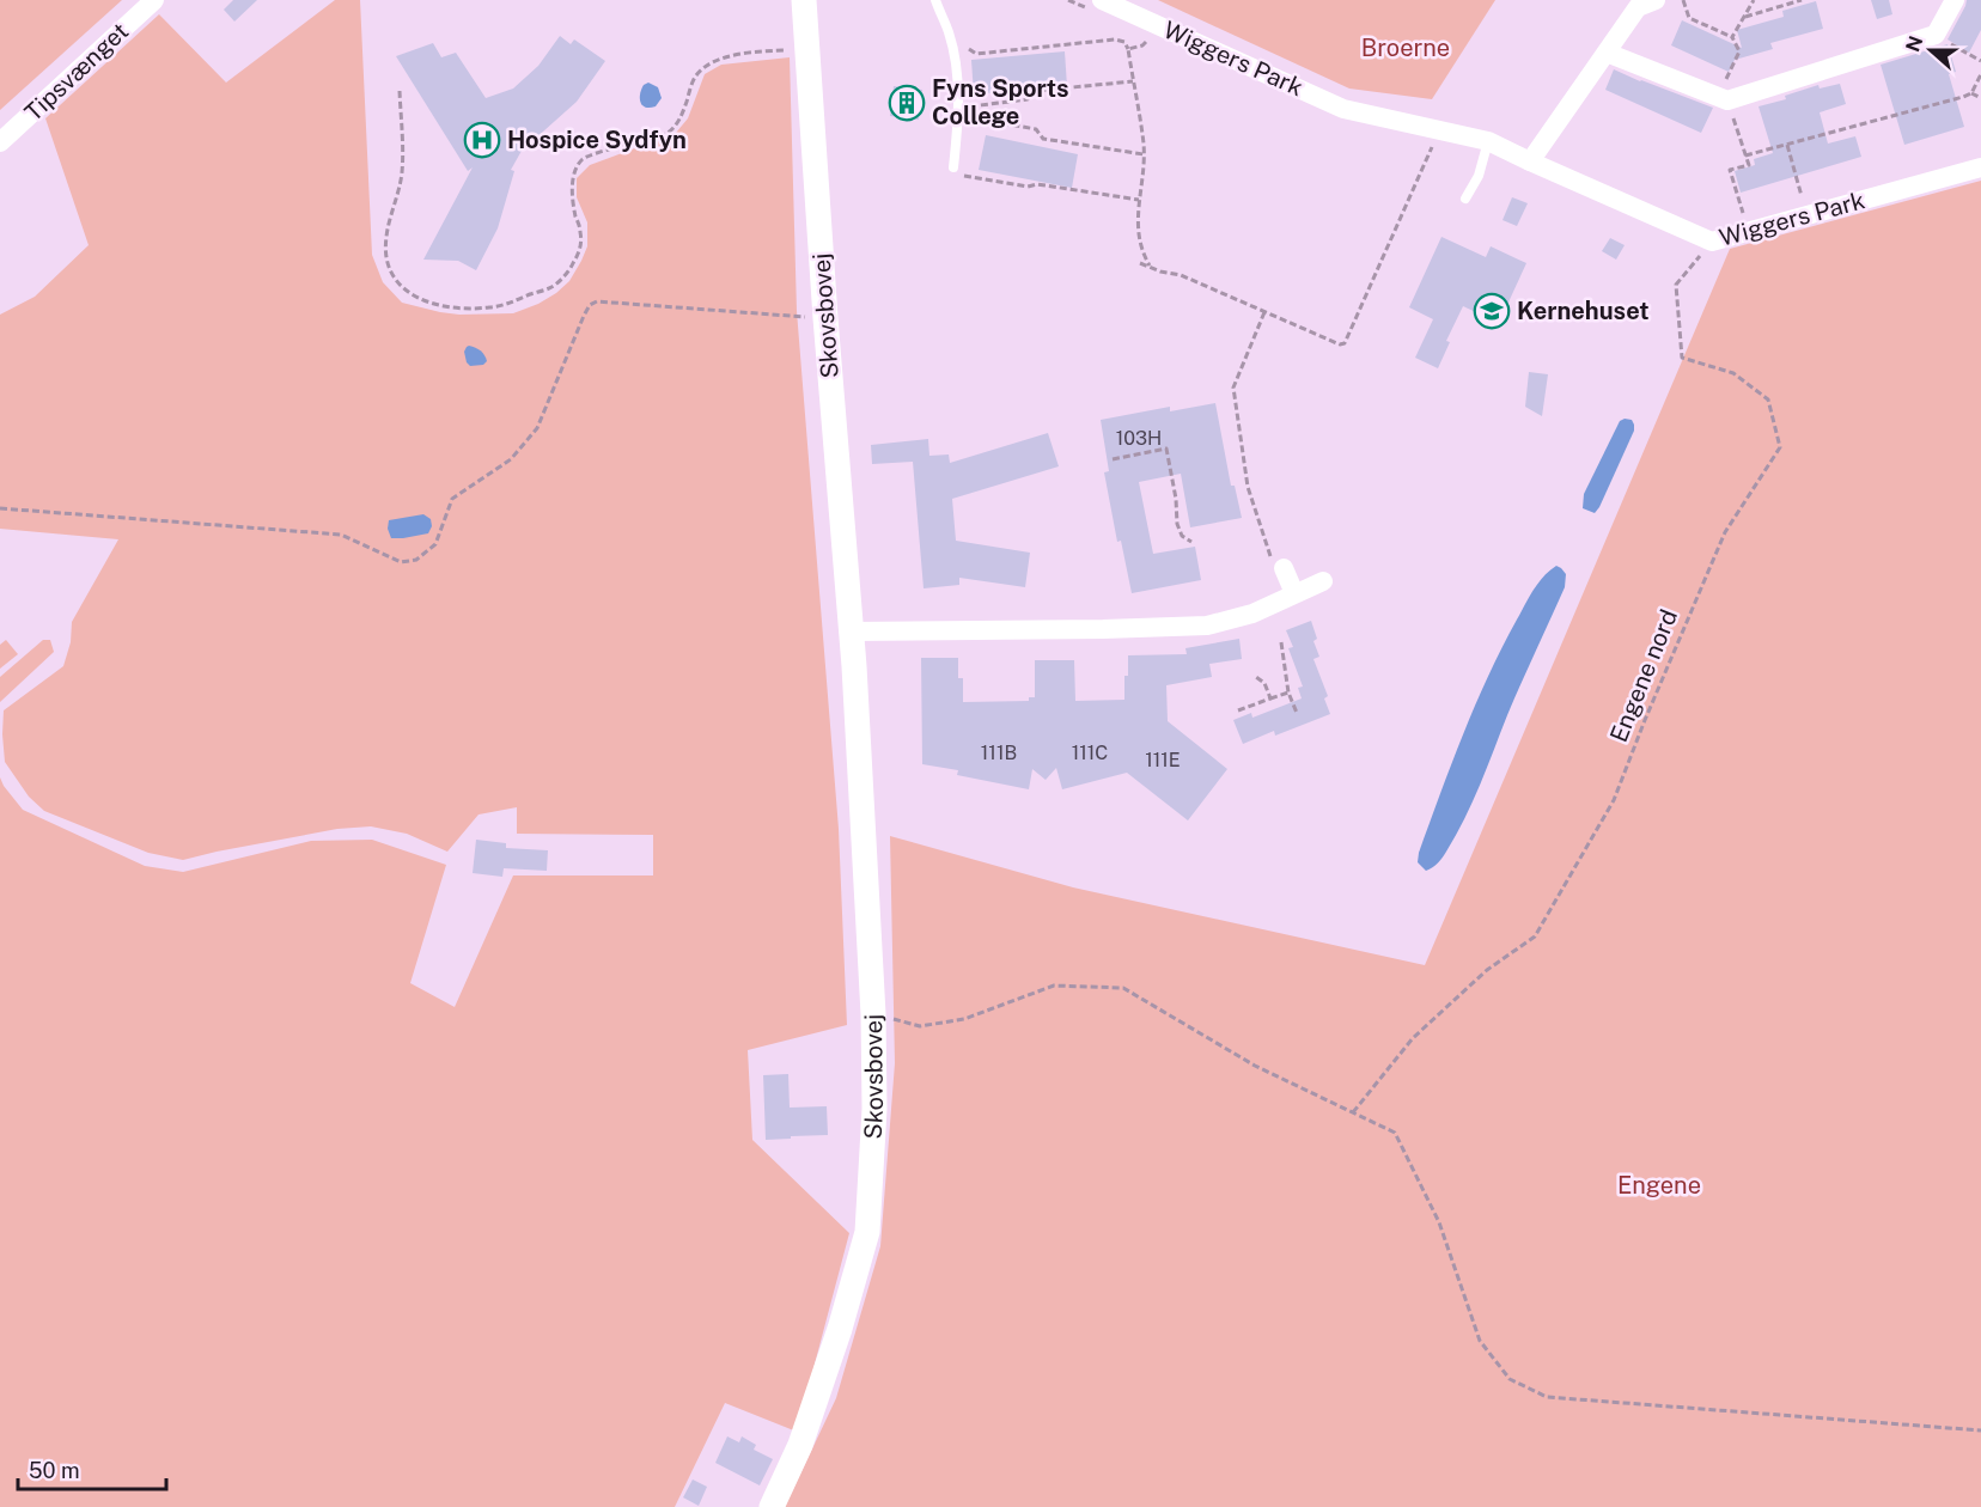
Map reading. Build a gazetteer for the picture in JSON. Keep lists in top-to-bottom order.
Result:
{
  "streets": {
    "street": ["Wiggers Park", "Tipsvænget", "Skovsbovej"],
    "path": ["Engene nord"]
  },
  "crossings": [
    ["Wiggers Park", "Engene nord"]
  ],
  "parks": ["Broerne", "Engene"],
  "places": {
    "building": ["Fyns Sports College"],
    "hospital": ["Hospice Sydfyn"],
    "school or university": ["Kernehuset"]
  },
  "house_numbers": [
    "103H",
    "111B",
    "111C",
    "111E"
  ],
  "scale_bar": "50 m",
  "north": "left"
}
